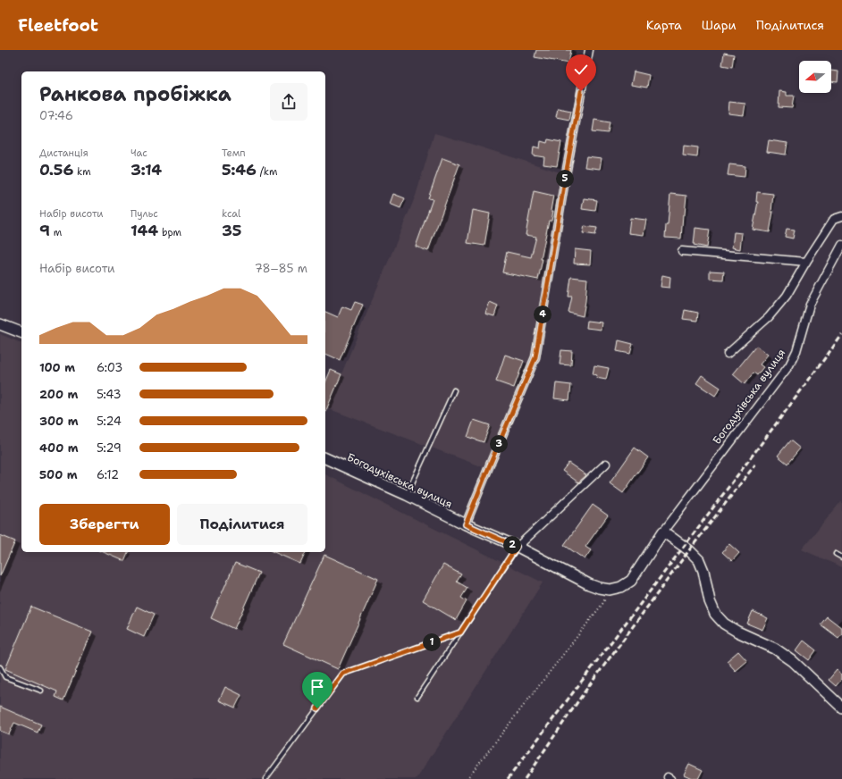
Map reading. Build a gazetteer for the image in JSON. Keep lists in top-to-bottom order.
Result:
{
  "streets": {
    "street": ["Богодухівська вулиця"]
  },
  "north": "left",
  "page": {
    "header": "Fleetfoot",
    "nav": ["Карта", "Шари", "Поділитися"],
    "heading": ["Ранкова пробіжка", "07:46"],
    "stats": [
      ["Дистанція", "0.56 km"],
      ["Час", "3:14"],
      ["Темп", "5:46 /km"],
      ["Набір висоти", "9 m"],
      ["Пульс", "144 bpm"],
      ["kcal", "35"]
    ],
    "pins": [
      "5",
      "4",
      "3",
      "2",
      "1"
    ],
    "chart": ["Набір висоти", "78–85 m"],
    "list": [
      {
        "name": "100 m",
        "note": "6:03"
      },
      {
        "name": "200 m",
        "note": "5:43"
      },
      {
        "name": "300 m",
        "note": "5:24"
      },
      {
        "name": "400 m",
        "note": "5:29"
      },
      {
        "name": "500 m",
        "note": "6:12"
      }
    ],
    "buttons": ["Зберегти", "Поділитися"]
  }
}
